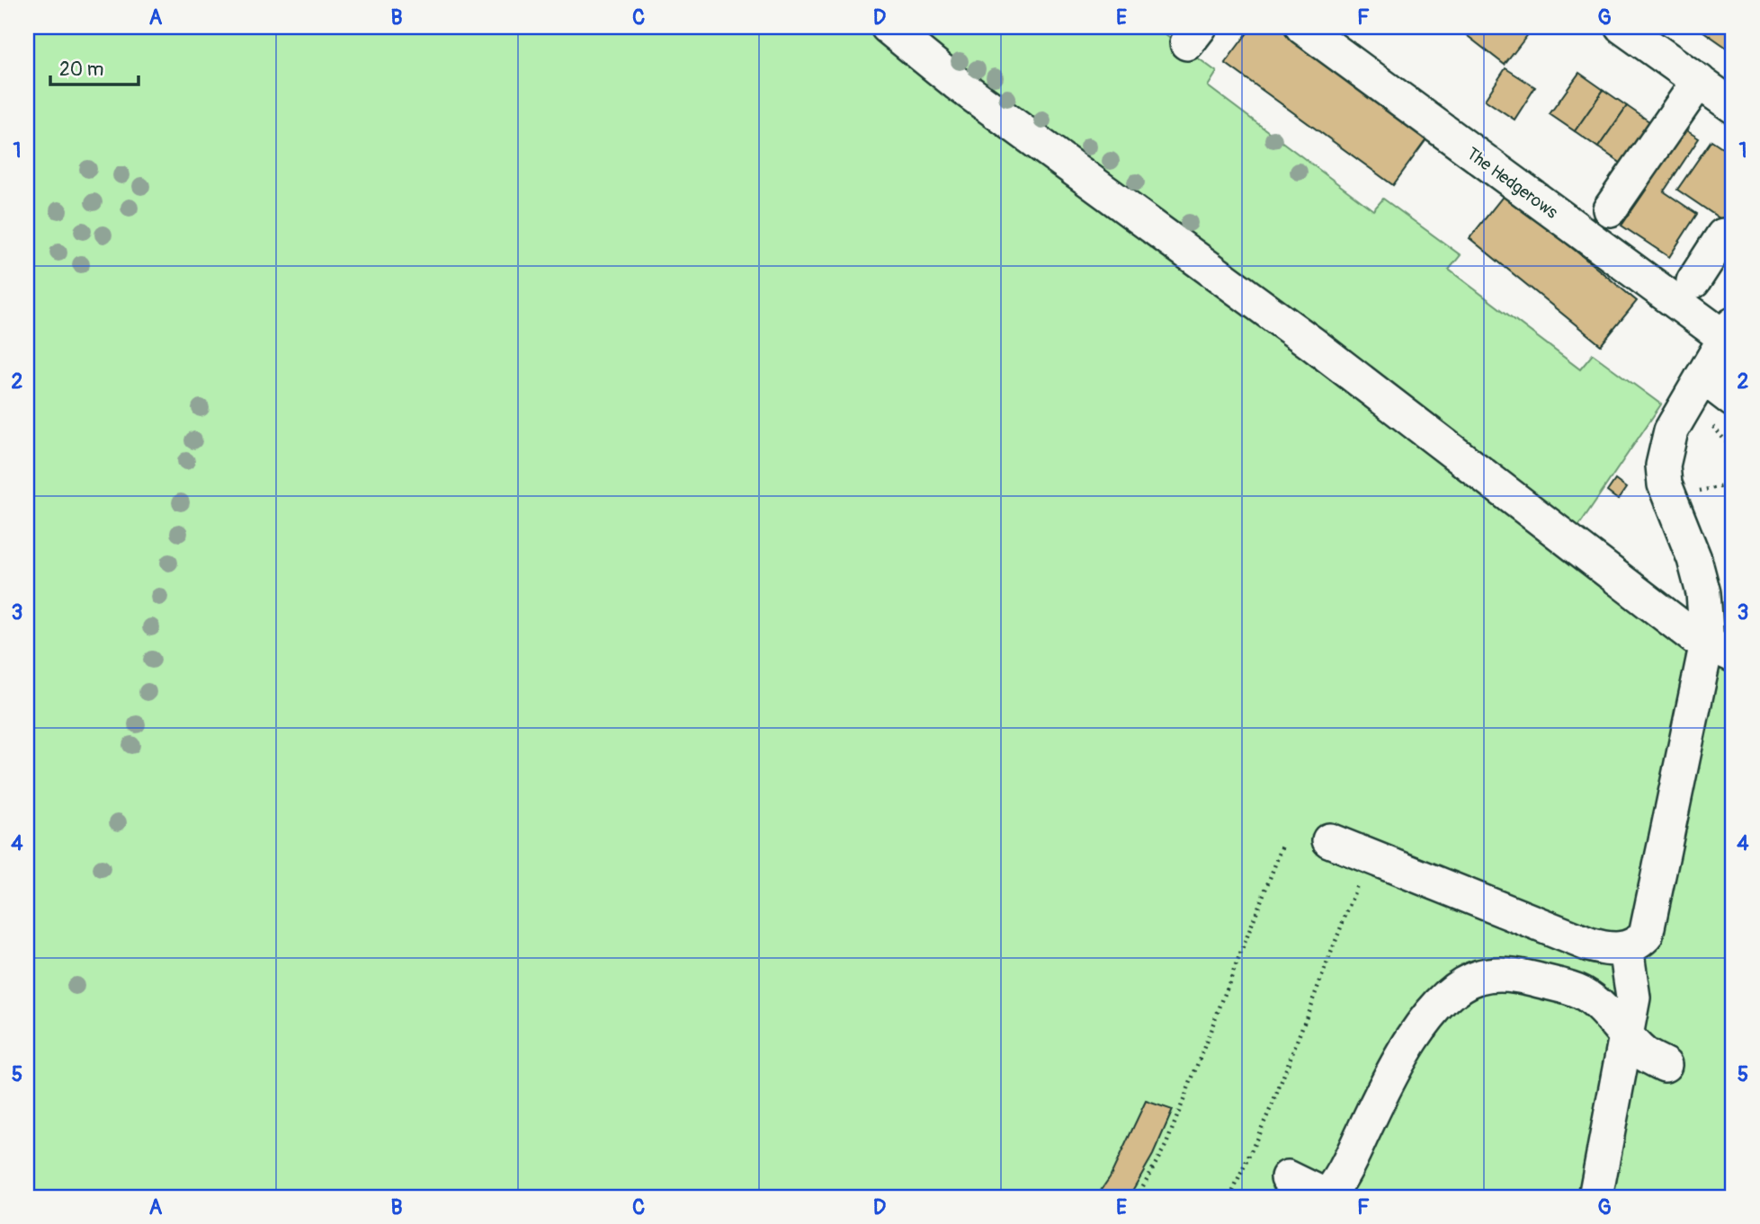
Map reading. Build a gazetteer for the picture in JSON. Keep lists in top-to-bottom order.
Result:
{
  "streets": {
    "street": ["The Hedgerows"]
  },
  "scale_bar": "20 m",
  "grid": {
    "columns": [
      "A",
      "B",
      "C",
      "D",
      "E",
      "F",
      "G"
    ],
    "rows": [
      "1",
      "2",
      "3",
      "4",
      "5"
    ]
  }
}
